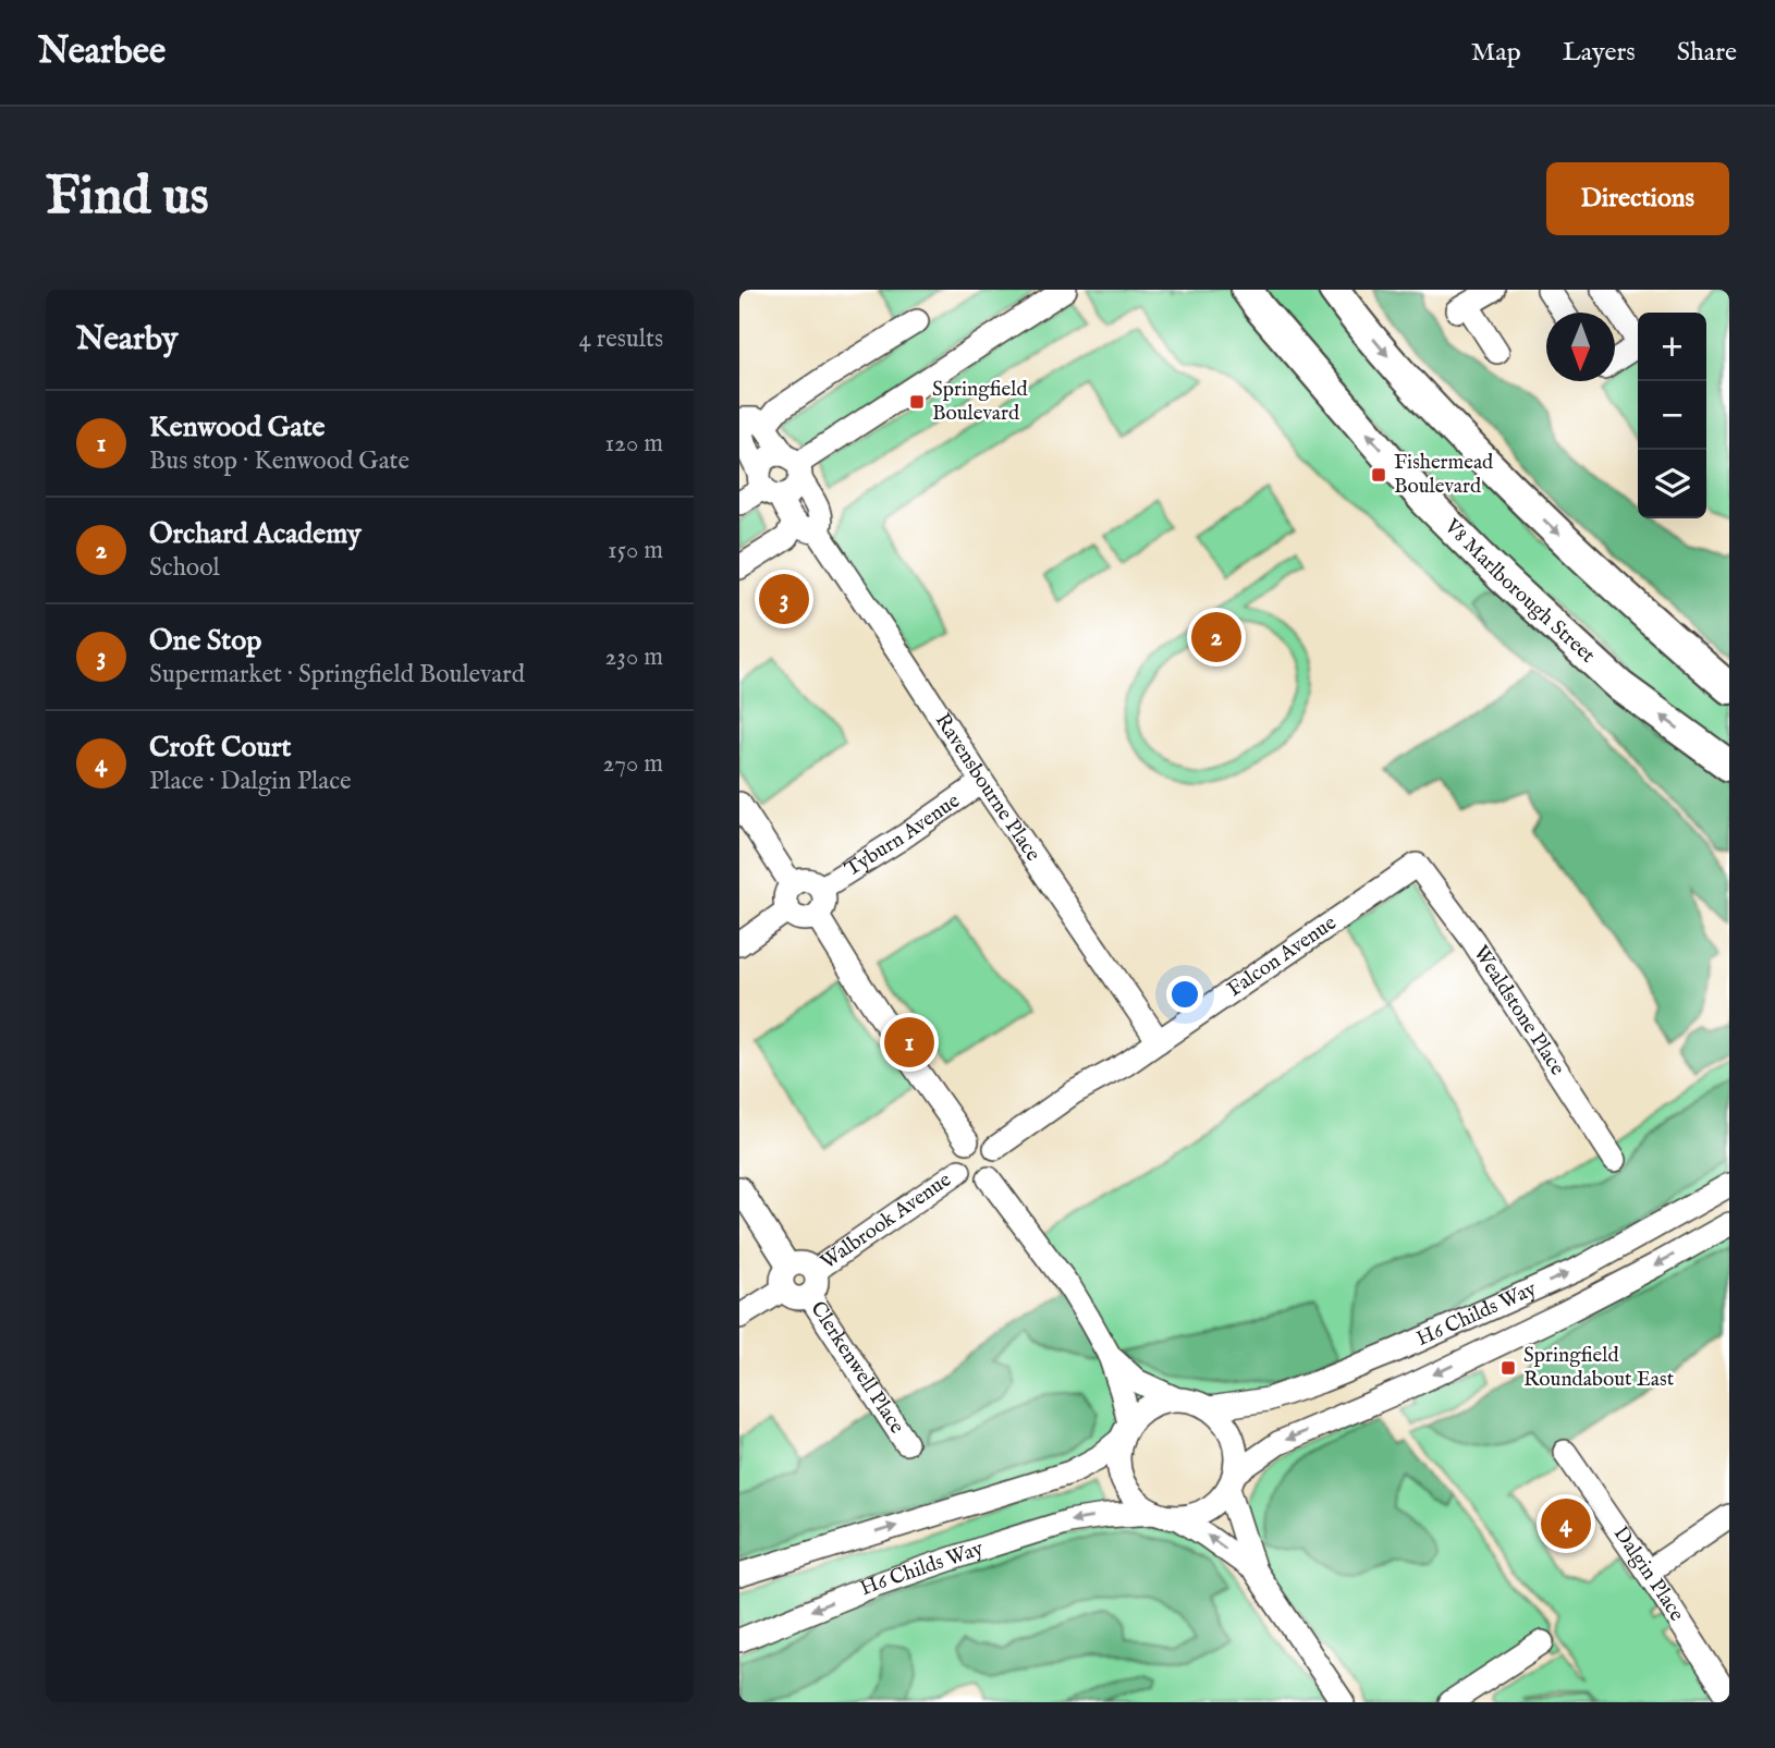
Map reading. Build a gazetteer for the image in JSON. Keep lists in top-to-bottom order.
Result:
{
  "streets": {
    "main road": ["V8 Marlborough Street"],
    "street": [
      "Ravensbourne Place",
      "Tyburn Avenue",
      "Falcon Avenue",
      "Wealdstone Place",
      "Walbrook Avenue",
      "H6 Childs Way",
      "Clerkenwell Place",
      "Dalgin Place"
    ]
  },
  "crossings": [
    ["Ravensbourne Place", "Tyburn Avenue"],
    ["Ravensbourne Place", "Falcon Avenue"],
    ["Falcon Avenue", "Wealdstone Place"],
    ["Falcon Avenue", "Walbrook Avenue"],
    ["Walbrook Avenue", "Clerkenwell Place"]
  ],
  "places": {
    "transit": ["Springfield Boulevard", "Fishermead Boulevard", "Springfield Roundabout East"]
  },
  "north": "bottom",
  "page": {
    "header": "Nearbee",
    "nav": ["Map", "Layers", "Share"],
    "buttons": "Directions",
    "title": "Find us",
    "heading": ["Nearby", "4 results"],
    "map_buttons": ["+", "−"],
    "list": [
      {
        "mark": "1",
        "name": "Kenwood Gate",
        "note": "Bus stop · Kenwood Gate",
        "value": "120 m"
      },
      {
        "mark": "2",
        "name": "Orchard Academy",
        "note": "School",
        "value": "150 m"
      },
      {
        "mark": "3",
        "name": "One Stop",
        "note": "Supermarket · Springfield Boulevard",
        "value": "230 m"
      },
      {
        "mark": "4",
        "name": "Croft Court",
        "note": "Place · Dalgin Place",
        "value": "270 m"
      }
    ],
    "pins": [
      "3",
      "2",
      "1",
      "4"
    ]
  }
}
